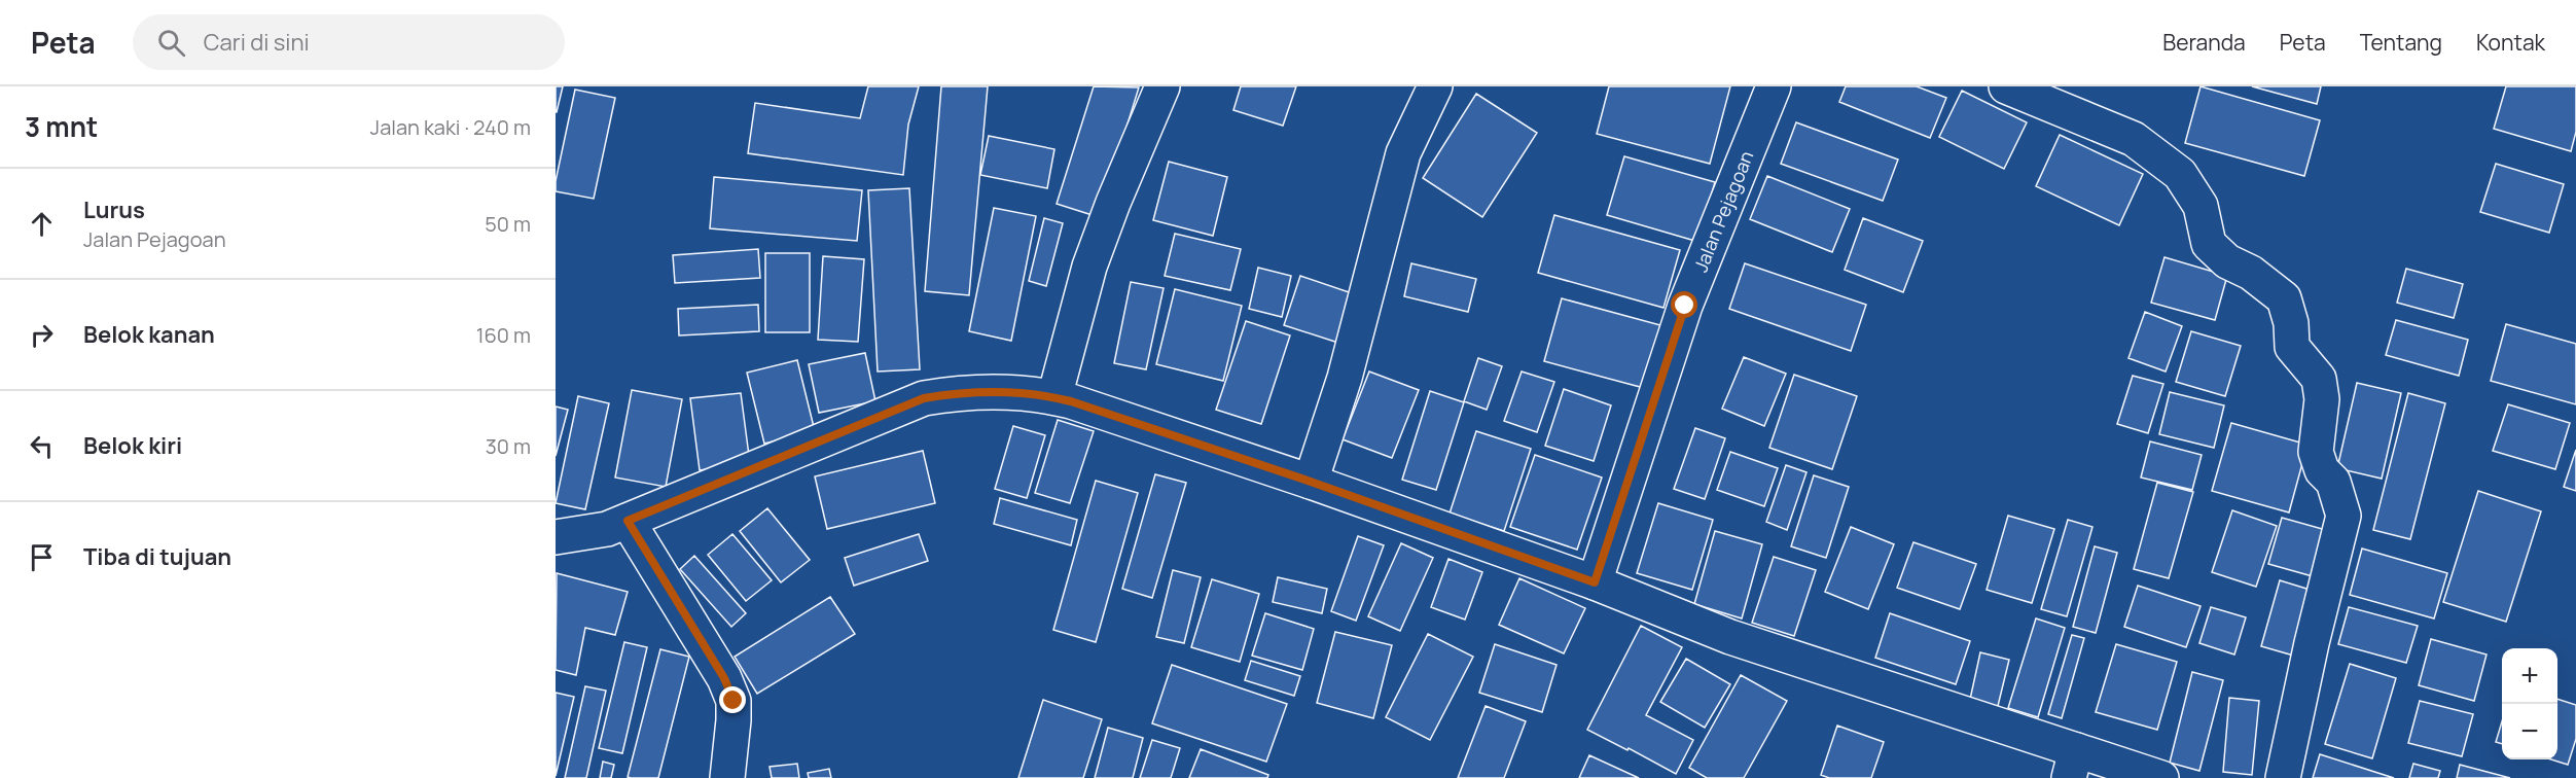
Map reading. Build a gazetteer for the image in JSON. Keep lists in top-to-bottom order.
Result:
{
  "streets": {
    "street": ["Jalan Pejagoan"]
  },
  "page": {
    "header": "Peta",
    "search": "Cari di sini",
    "nav": [
      "Beranda",
      "Peta",
      "Tentang",
      "Kontak"
    ],
    "heading": ["3 mnt", "Jalan kaki · 240 m"],
    "list": [
      ["Lurus", "Jalan Pejagoan", "50 m"],
      ["Belok kanan", "160 m"],
      ["Belok kiri", "30 m"],
      "Tiba di tujuan"
    ],
    "map_buttons": ["+", "−"]
  }
}
